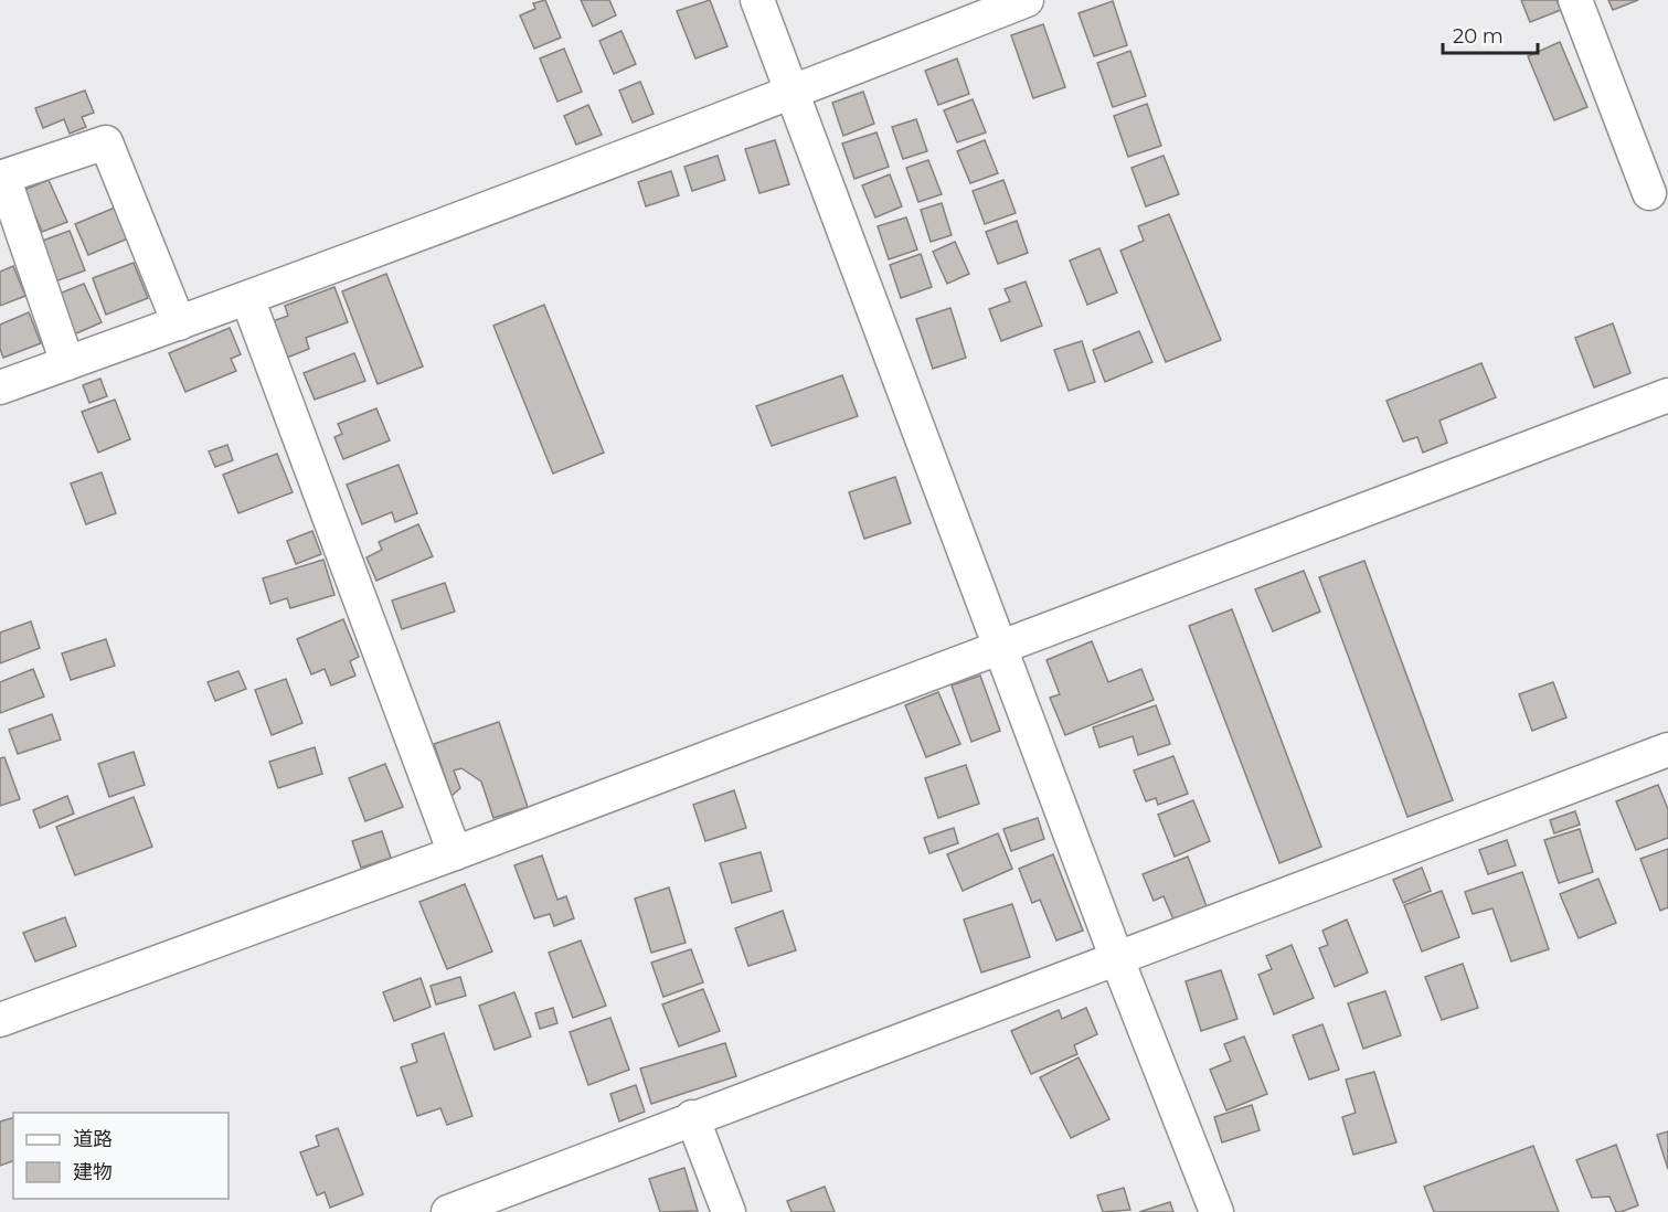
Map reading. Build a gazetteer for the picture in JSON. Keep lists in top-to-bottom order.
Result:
{
  "legend": ["道路", "建物"],
  "scale_bar": "20 m"
}
